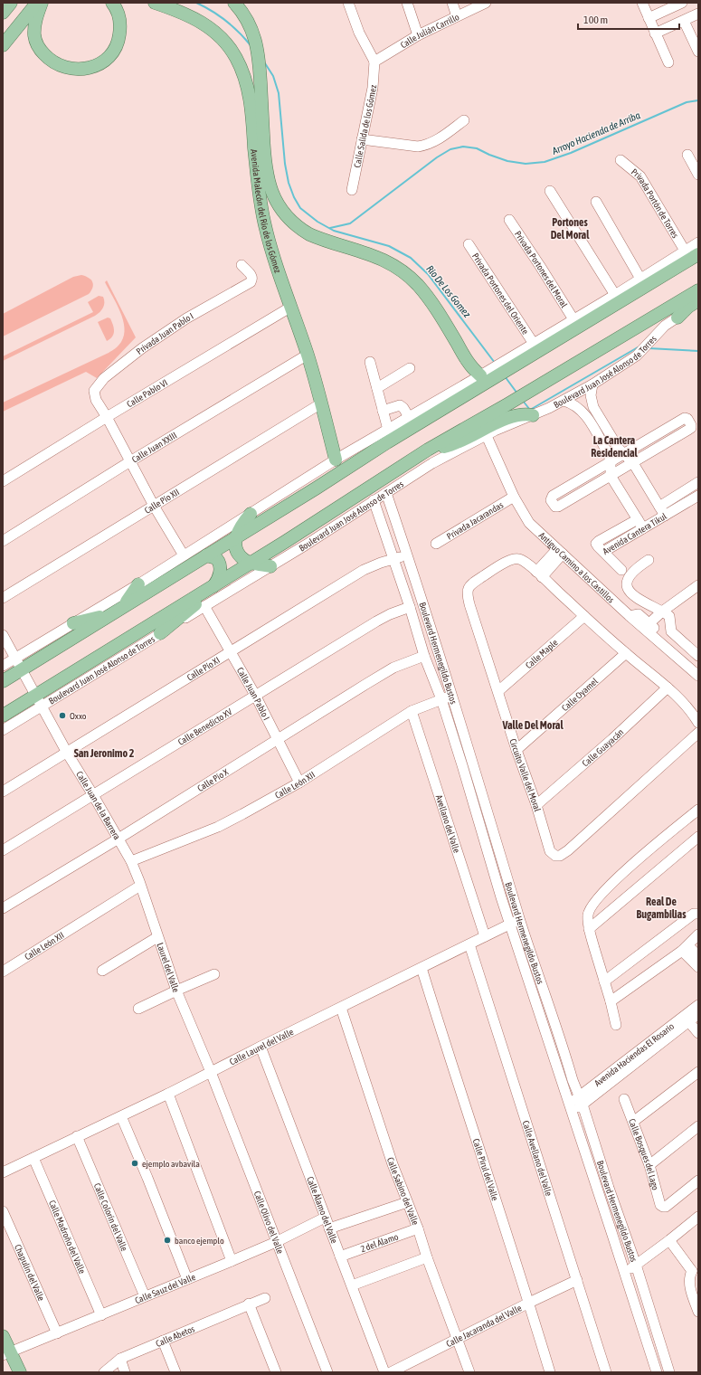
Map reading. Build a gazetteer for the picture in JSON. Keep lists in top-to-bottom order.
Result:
{
  "streets": {
    "main road": ["Avenida Malecón del Río de los Gómez", "Boulevard Juan José Alonso de Torres"],
    "street": [
      "Calle Julián Carrillo",
      "Calle Salida de los Gómez",
      "Privada Portón de Torres",
      "Privada Portones del Moral",
      "Privada Portones del Oriente",
      "Privada Juan Pablo I",
      "Calle Pablo VI",
      "Calle Juan XXIII",
      "Calle Pío XII",
      "Privada Jacarandas",
      "Avenida Cantera Tikul",
      "Antiguo Camino a los Castillos",
      "Boulevard Hermenegildo Bustos",
      "Calle Maple",
      "Calle Pío XI",
      "Calle Juan Pablo I",
      "Calle Oyamel",
      "Calle Benedicto XV",
      "Calle Guayacán",
      "Circuito Valle del Moral",
      "Calle Pío X",
      "Calle León XII",
      "Calle Juan de la Barrera",
      "Avellano del Valle",
      "Laurel del Valle",
      "Calle Laurel del Valle",
      "Avenida Haciendas El Rosario",
      "Calle Bosques del Lago",
      "Calle Avellano del Valle",
      "Calle Pirul del Valle",
      "Calle Sabino del Valle",
      "Calle Álamo del Valle",
      "Calle Colorín del Valle",
      "Calle Olivo del Valle",
      "Calle Madroño del Valle",
      "2 del Álamo",
      "Chapulin del Valle",
      "Calle Sauz del Valle",
      "Calle Jacaranda del Valle",
      "Calle Abetos"
    ]
  },
  "crossings": [
    ["Calle Julián Carrillo", "Calle Salida de los Gómez"],
    ["Avenida Malecón del Río de los Gómez", "Calle Pablo VI"],
    ["Avenida Malecón del Río de los Gómez", "Calle Juan XXIII"],
    ["Avenida Malecón del Río de los Gómez", "Calle Pío XII"],
    ["Privada Juan Pablo I", "Calle Pablo VI"],
    ["Boulevard Juan José Alonso de Torres", "Antiguo Camino a los Castillos"],
    ["Boulevard Juan José Alonso de Torres", "Boulevard Hermenegildo Bustos"],
    ["Boulevard Juan José Alonso de Torres", "Calle Juan Pablo I"],
    ["Boulevard Juan José Alonso de Torres", "Calle Juan de la Barrera"],
    ["Privada Jacarandas", "Antiguo Camino a los Castillos"],
    ["Boulevard Hermenegildo Bustos", "Calle Pío XI"],
    ["Boulevard Hermenegildo Bustos", "Calle Benedicto XV"],
    ["Boulevard Hermenegildo Bustos", "Calle Pío X"],
    ["Boulevard Hermenegildo Bustos", "Calle León XII"],
    ["Boulevard Hermenegildo Bustos", "Calle Laurel del Valle"],
    ["Boulevard Hermenegildo Bustos", "Avenida Haciendas El Rosario"],
    ["Calle Maple", "Circuito Valle del Moral"],
    ["Calle Pío XI", "Calle Juan Pablo I"],
    ["Calle Pío XI", "Calle Juan de la Barrera"],
    ["Calle Juan Pablo I", "Calle Benedicto XV"],
    ["Calle Juan Pablo I", "Calle Pío X"],
    ["Calle Juan Pablo I", "Calle León XII"],
    ["Calle Oyamel", "Circuito Valle del Moral"],
    ["Calle Benedicto XV", "Calle Juan de la Barrera"],
    ["Calle Guayacán", "Circuito Valle del Moral"],
    ["Calle Pío X", "Calle Juan de la Barrera"],
    ["Calle León XII", "Calle Juan de la Barrera"],
    ["Calle León XII", "Avellano del Valle"],
    ["Calle León XII", "Laurel del Valle"],
    ["Calle Juan de la Barrera", "Laurel del Valle"],
    ["Avellano del Valle", "Calle Laurel del Valle"],
    ["Laurel del Valle", "Calle Laurel del Valle"],
    ["Laurel del Valle", "Calle Olivo del Valle"],
    ["Calle Laurel del Valle", "Calle Avellano del Valle"],
    ["Calle Laurel del Valle", "Calle Pirul del Valle"],
    ["Calle Laurel del Valle", "Calle Sabino del Valle"],
    ["Calle Laurel del Valle", "Calle Álamo del Valle"],
    ["Calle Laurel del Valle", "Calle Colorín del Valle"],
    ["Calle Laurel del Valle", "Calle Olivo del Valle"],
    ["Calle Laurel del Valle", "Calle Madroño del Valle"],
    ["Calle Avellano del Valle", "Calle Jacaranda del Valle"],
    ["Calle Pirul del Valle", "Calle Jacaranda del Valle"],
    ["Calle Sabino del Valle", "2 del Álamo"],
    ["Calle Sabino del Valle", "Calle Jacaranda del Valle"],
    ["Calle Álamo del Valle", "2 del Álamo"],
    ["Calle Álamo del Valle", "Calle Sauz del Valle"],
    ["Calle Colorín del Valle", "Calle Sauz del Valle"],
    ["Calle Olivo del Valle", "Calle Sauz del Valle"],
    ["Calle Madroño del Valle", "Calle Sauz del Valle"],
    ["Chapulin del Valle", "Calle Sauz del Valle"]
  ],
  "districts": [
    "Portones Del Moral",
    "La Cantera Residencial",
    "Valle Del Moral",
    "San Jeronimo 2",
    "Real De Bugambilias"
  ],
  "water": ["Arroyo Hacienda de Arriba", "Rio De Los Gomez"],
  "places": ["Oxxo", "ejemplo avbavila", "banco ejemplo"],
  "scale_bar": "100 m"
}
